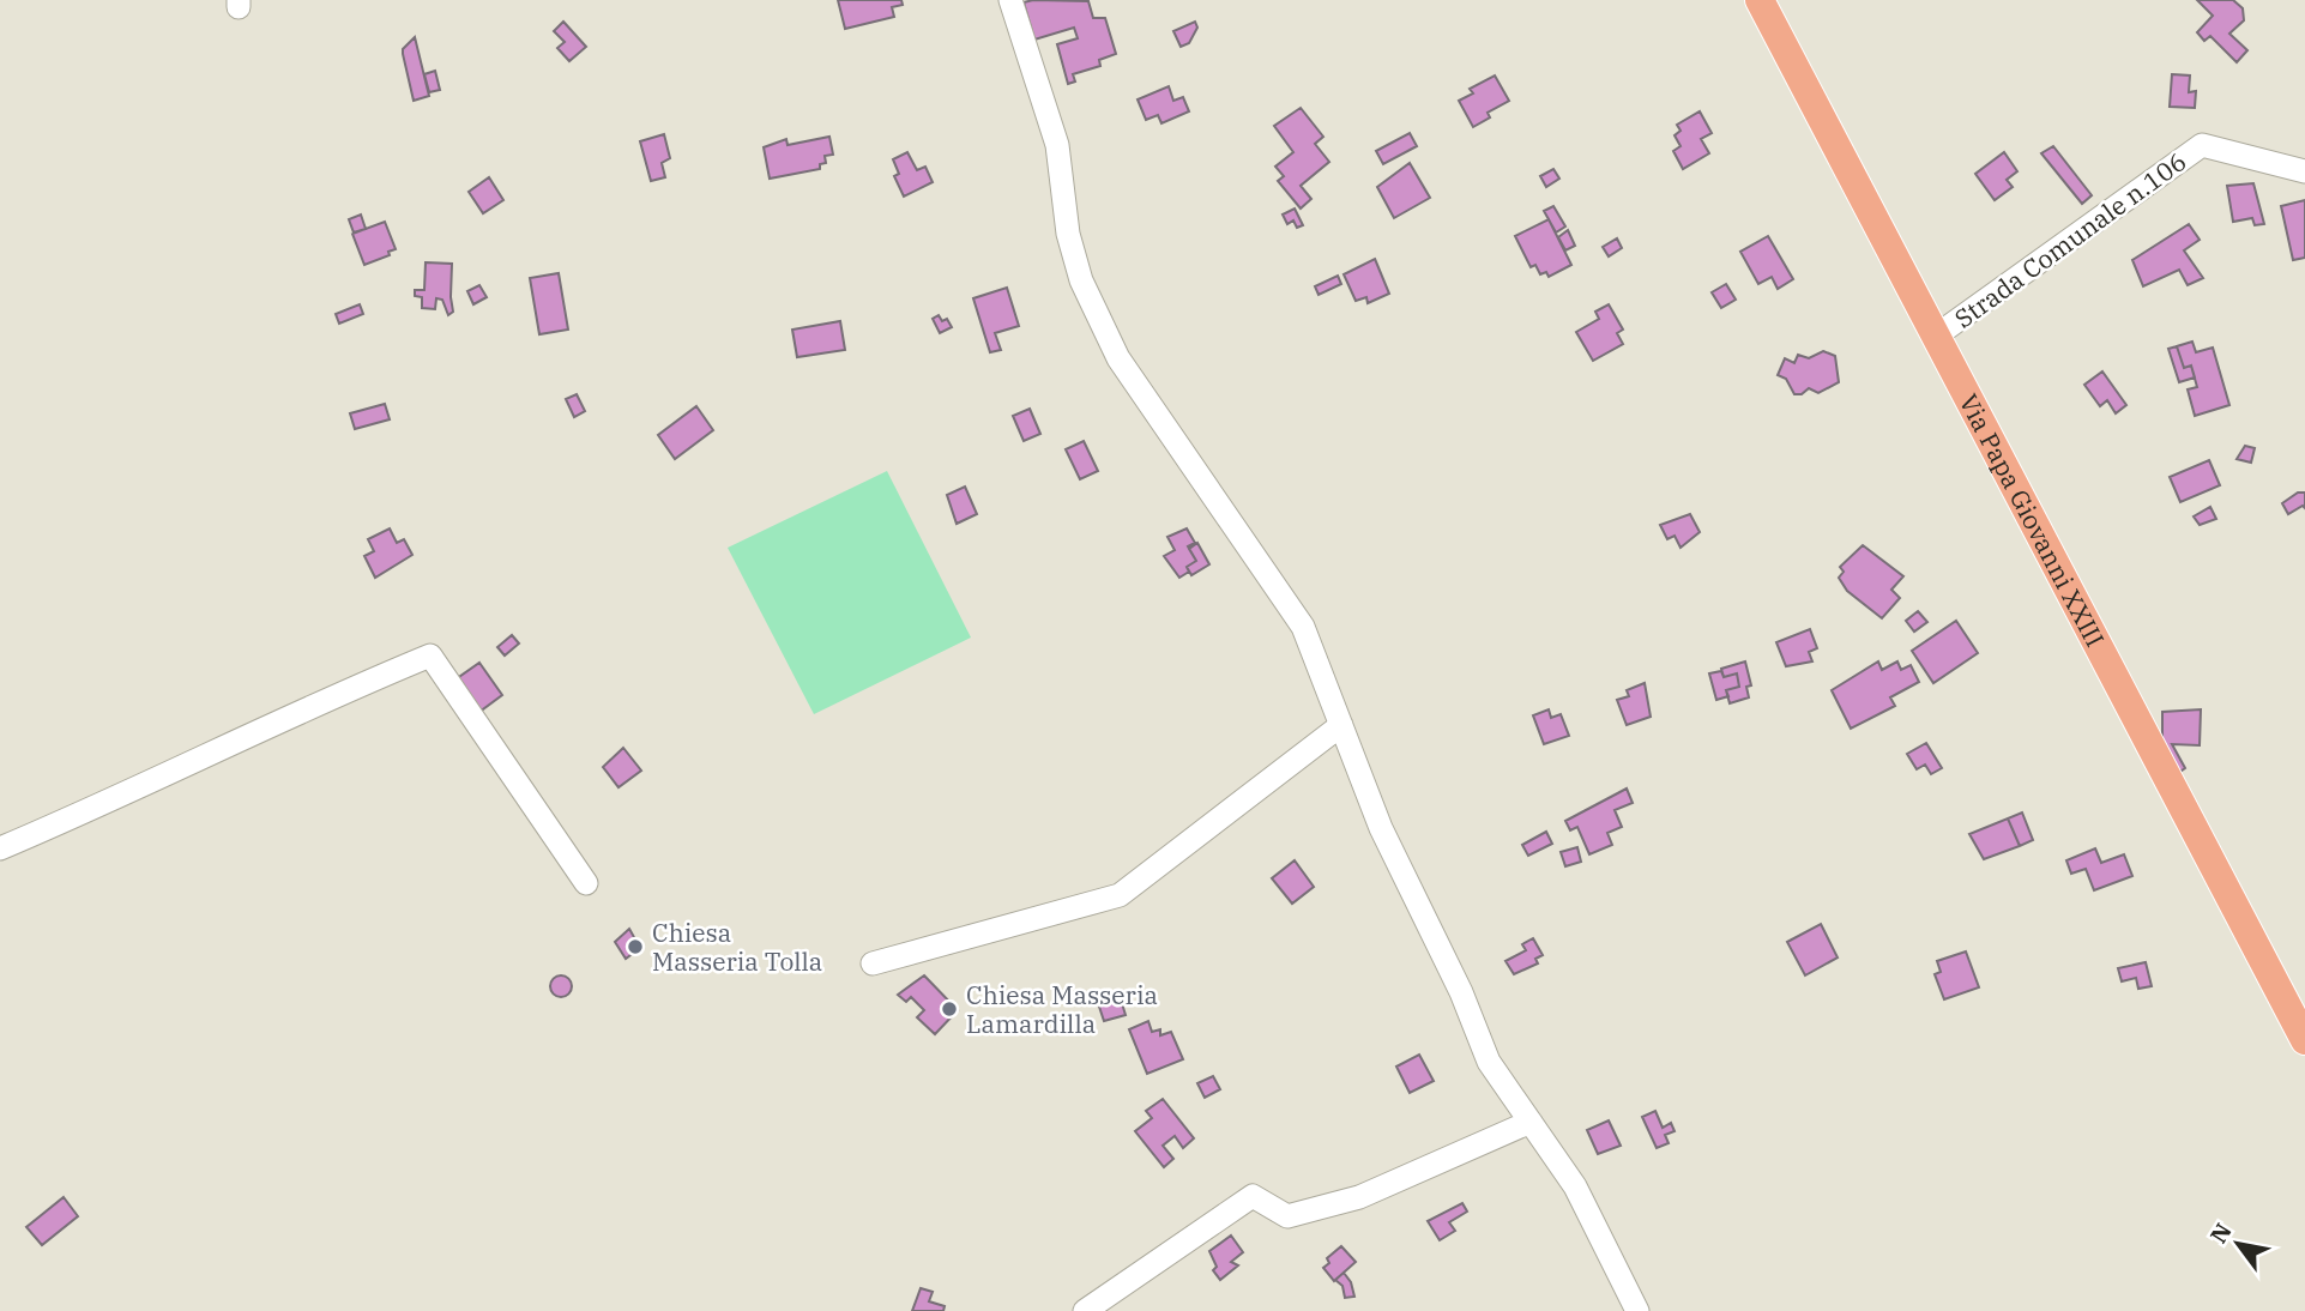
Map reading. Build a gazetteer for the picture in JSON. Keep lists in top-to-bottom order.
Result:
{
  "streets": {
    "main road": ["Via Papa Giovanni XXIII"],
    "street": ["Strada Comunale n.106"]
  },
  "crossings": [
    ["Strada Comunale n.106", "Via Papa Giovanni XXIII"]
  ],
  "places": ["Chiesa Masseria Tolla", "Chiesa Masseria Lamardilla"],
  "north": "top left"
}
